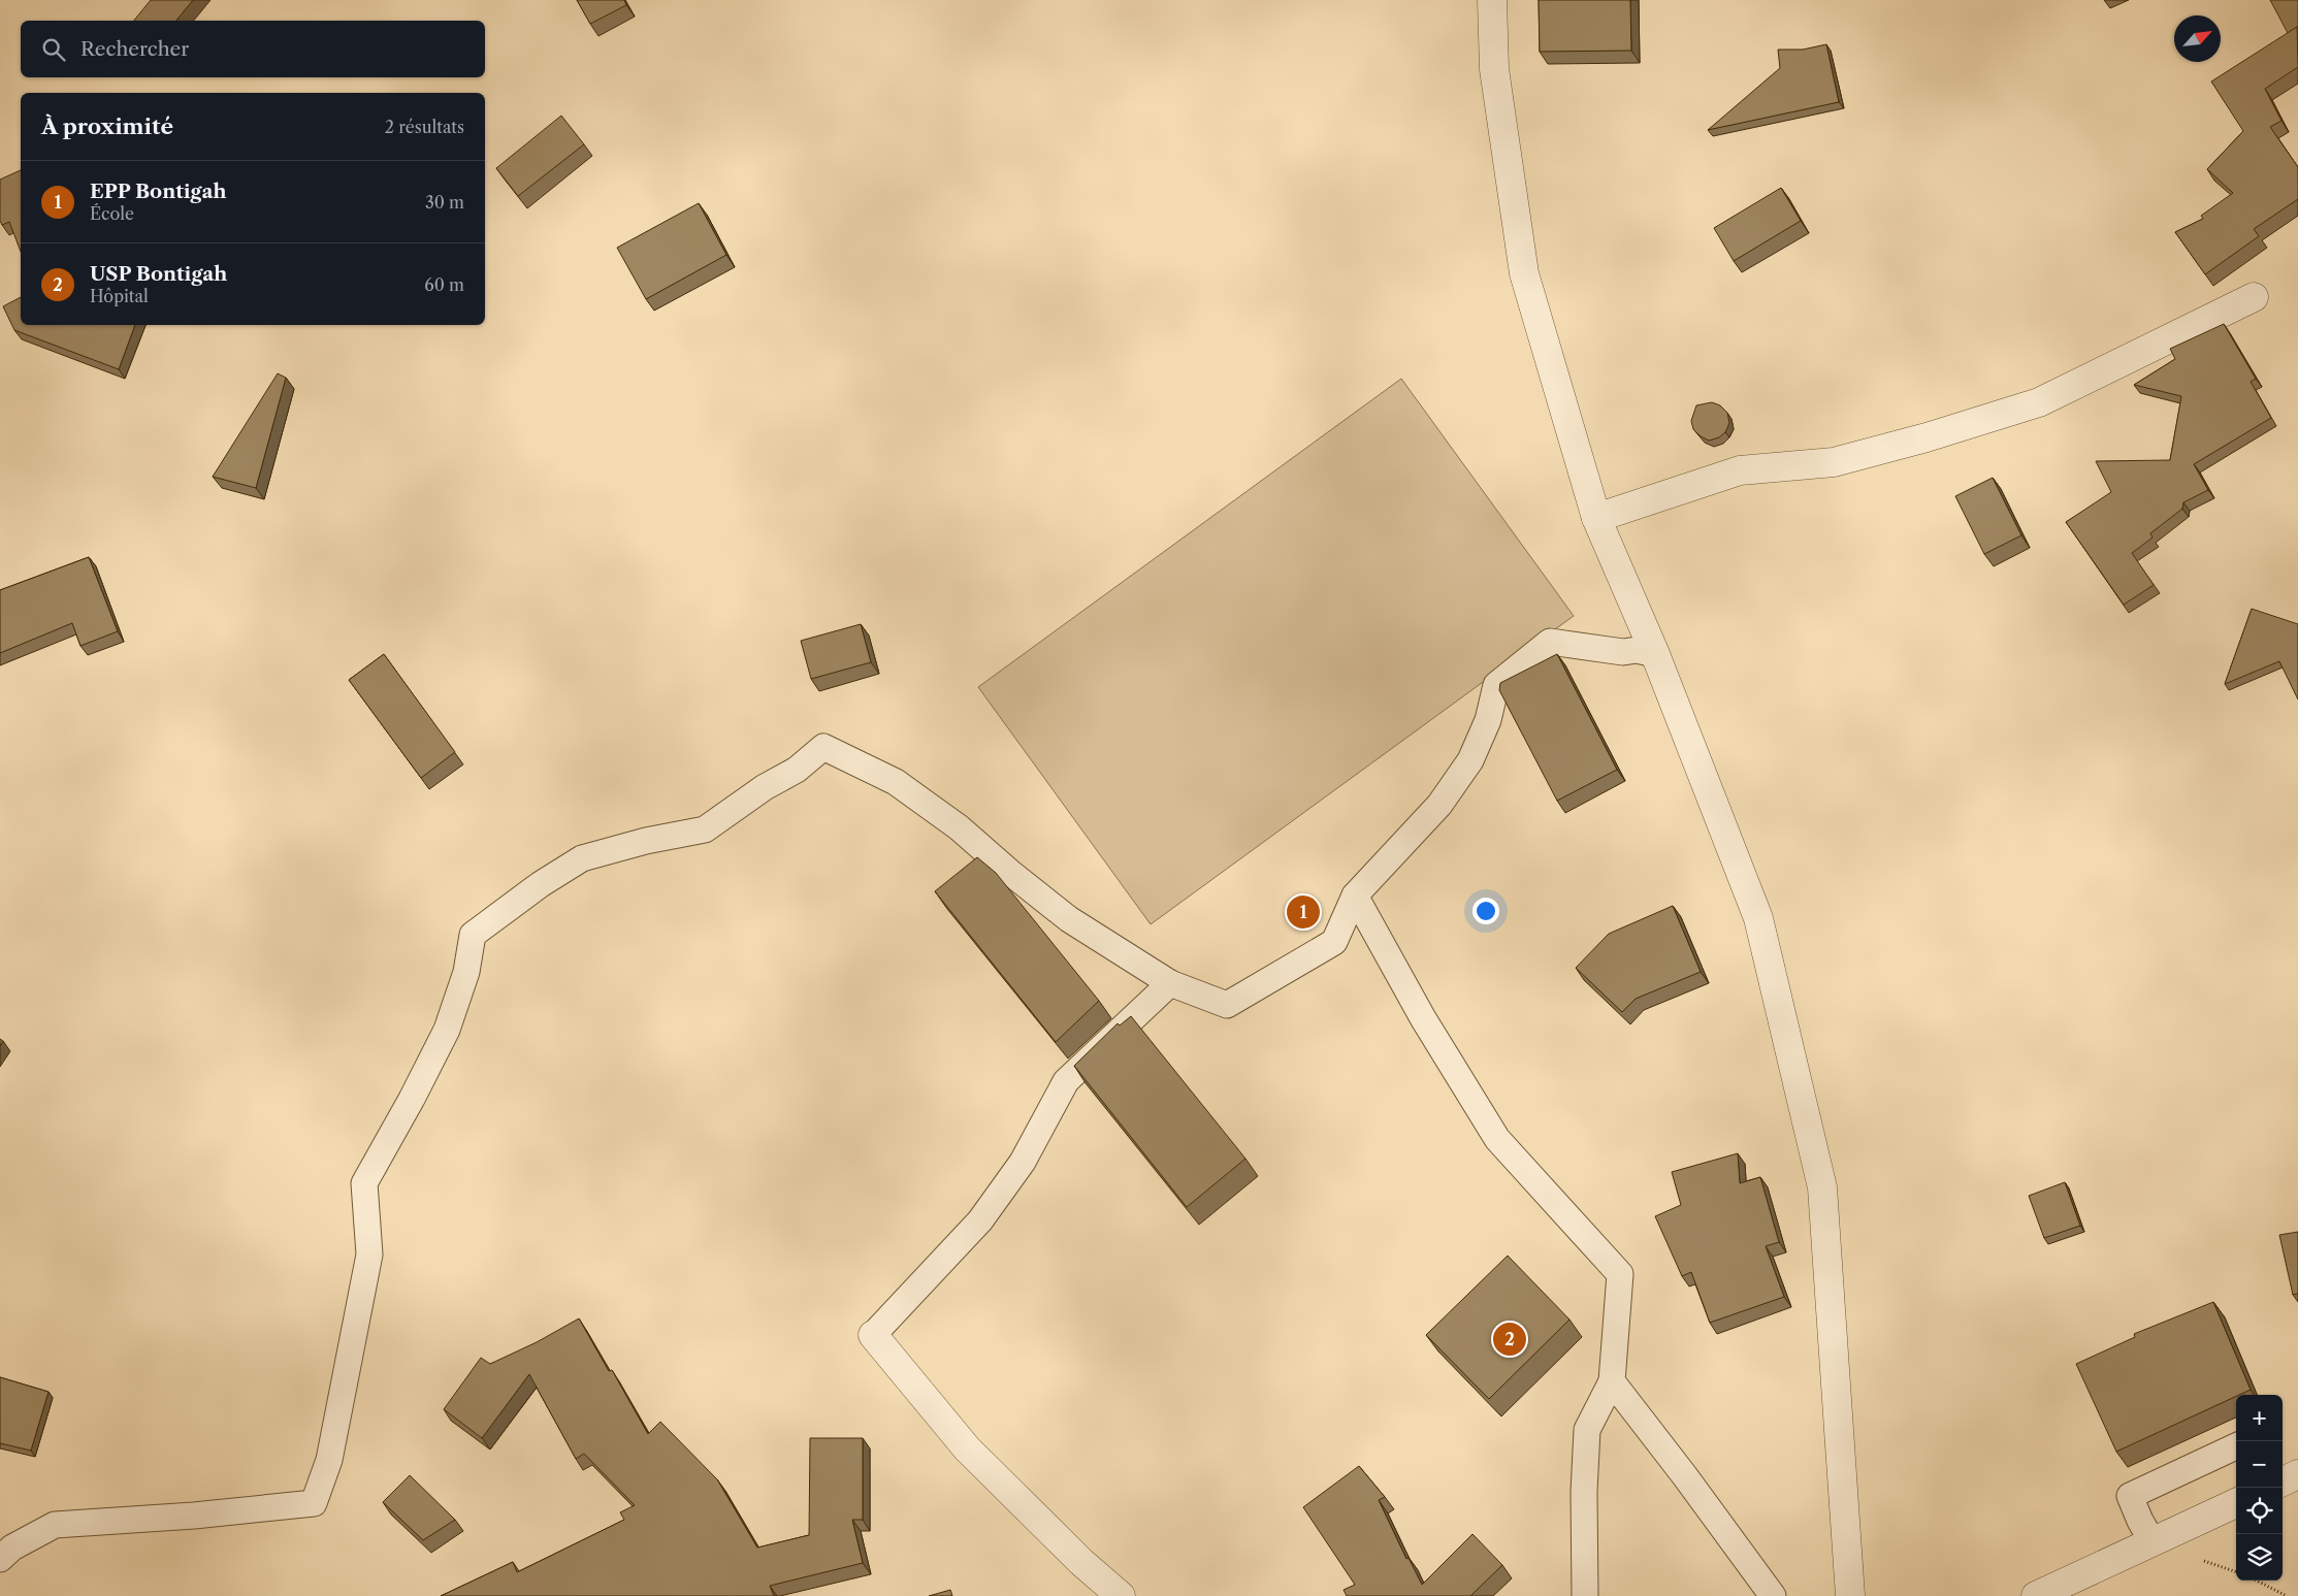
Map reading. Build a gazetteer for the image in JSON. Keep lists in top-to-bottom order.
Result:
{
  "north": "top right",
  "page": {
    "search": "Rechercher",
    "heading": ["À proximité", "2 résultats"],
    "list": [
      {
        "mark": "1",
        "name": "EPP Bontigah",
        "note": "École",
        "value": "30 m"
      },
      {
        "mark": "2",
        "name": "USP Bontigah",
        "note": "Hôpital",
        "value": "60 m"
      }
    ],
    "pins": ["1", "2"],
    "map_buttons": ["+", "−"]
  }
}
